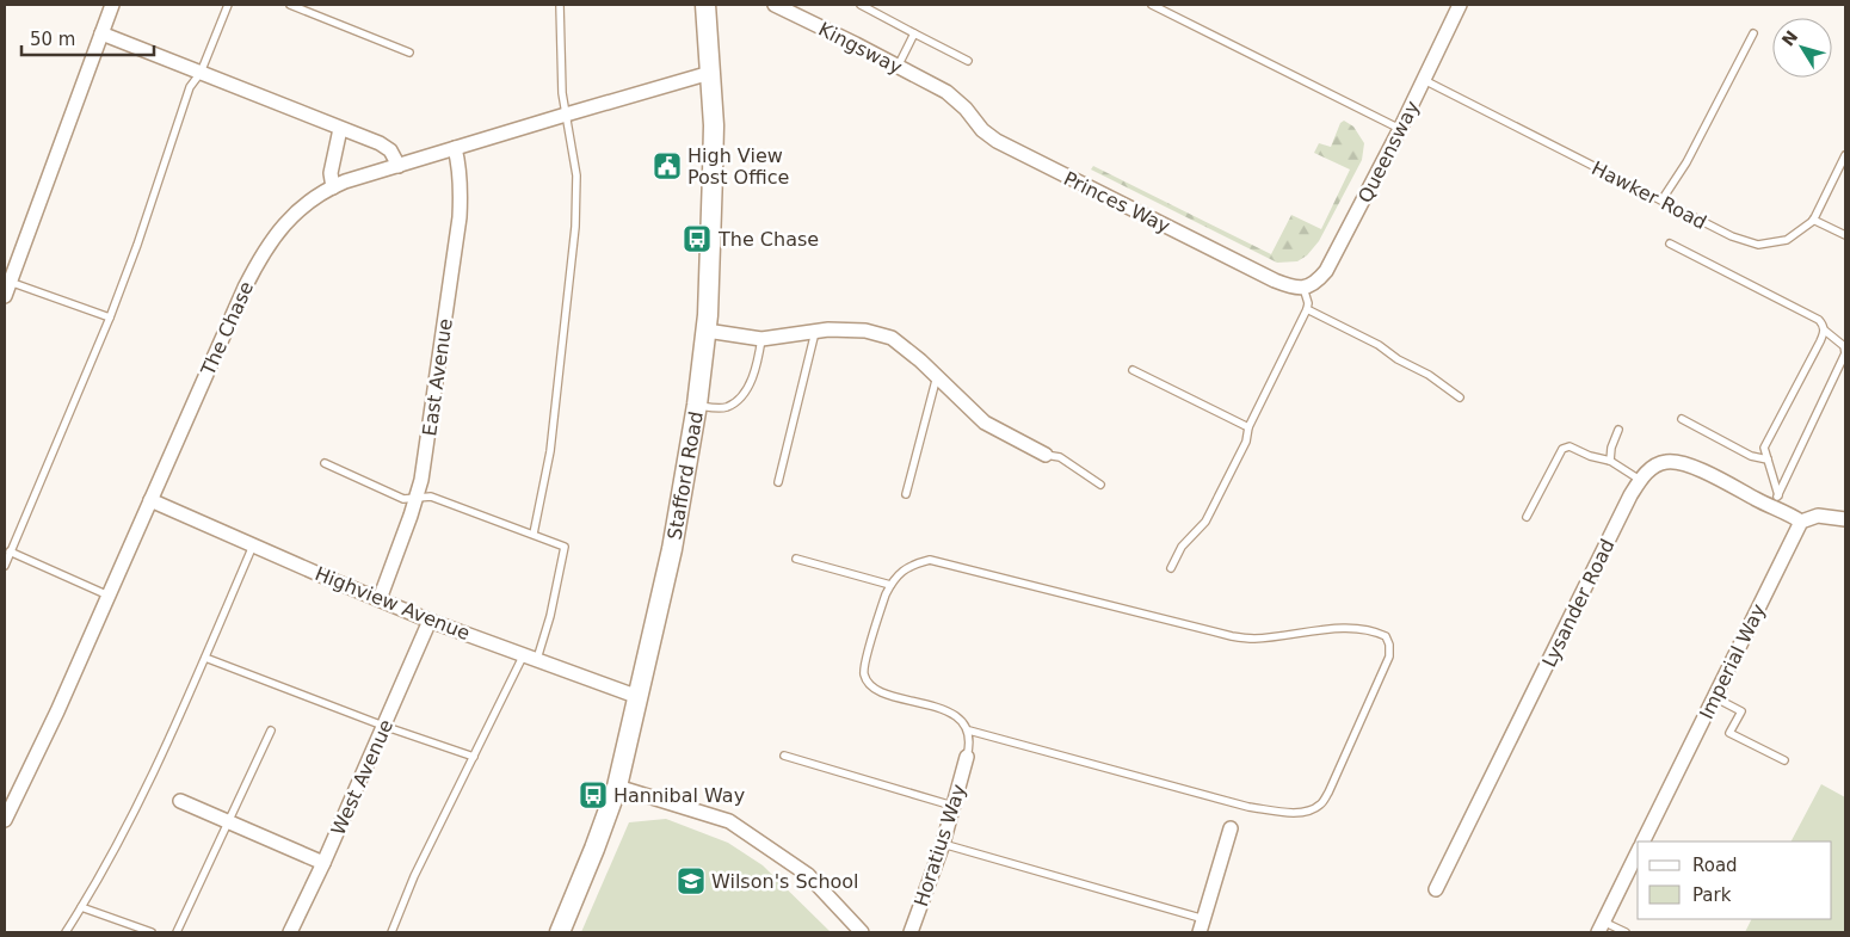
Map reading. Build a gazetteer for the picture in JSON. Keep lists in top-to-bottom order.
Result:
{
  "streets": {
    "main road": ["Stafford Road"],
    "street": [
      "Kingsway",
      "Queensway",
      "Princes Way",
      "The Chase",
      "East Avenue",
      "Highview Avenue",
      "Lysander Road",
      "Imperial Way",
      "West Avenue",
      "Horatius Way"
    ],
    "lane": ["Hawker Road"]
  },
  "crossings": [
    ["Kingsway", "Princes Way"],
    ["Queensway", "Hawker Road"],
    ["Queensway", "Princes Way"],
    ["The Chase", "East Avenue"],
    ["The Chase", "Stafford Road"],
    ["The Chase", "Highview Avenue"],
    ["East Avenue", "Highview Avenue"],
    ["Stafford Road", "Highview Avenue"],
    ["Highview Avenue", "West Avenue"],
    ["Lysander Road", "Imperial Way"]
  ],
  "places": {
    "public building": ["High View Post Office"],
    "bus stop": ["The Chase", "Hannibal Way"],
    "school or university": ["Wilson's School"]
  },
  "legend": ["Road", "Park"],
  "scale_bar": "50 m",
  "north": "top left"
}
